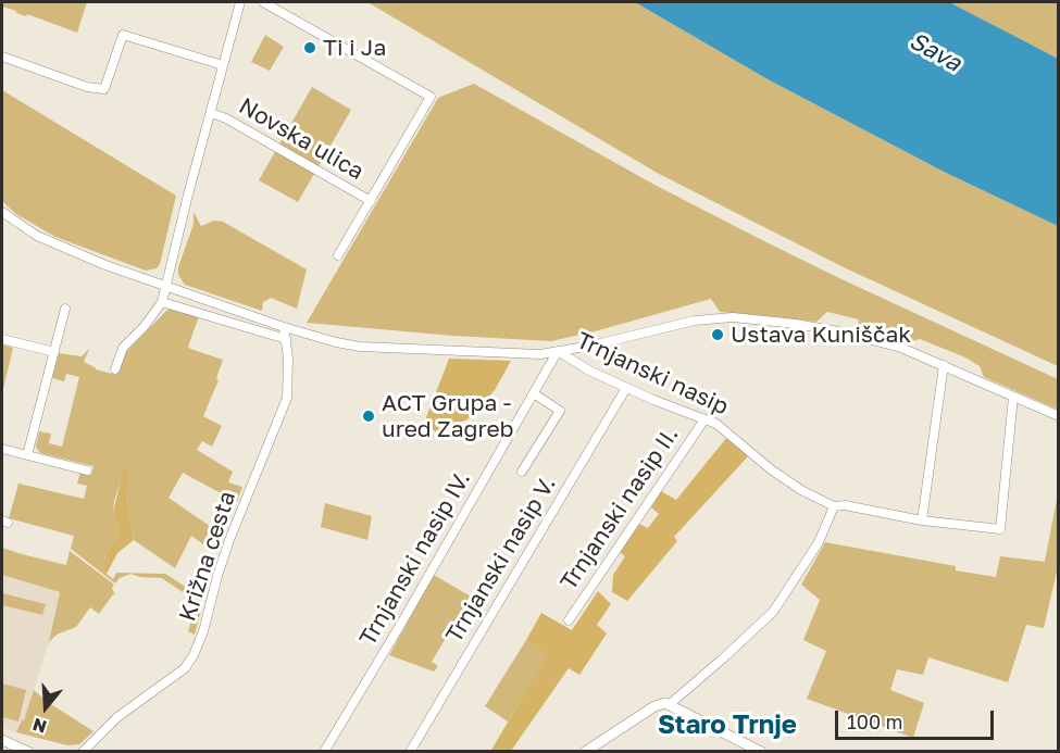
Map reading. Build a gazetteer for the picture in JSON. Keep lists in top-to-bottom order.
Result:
{
  "streets": {
    "street": [
      "Novska ulica",
      "Trnjanski nasip",
      "Trnjanski nasip II.",
      "Križna cesta",
      "Trnjanski nasip IV.",
      "Trnjanski nasip V."
    ]
  },
  "crossings": [
    ["Novska ulica", "Trnjanski nasip"],
    ["Trnjanski nasip", "Trnjanski nasip II."],
    ["Trnjanski nasip", "Križna cesta"],
    ["Trnjanski nasip", "Trnjanski nasip IV."],
    ["Trnjanski nasip", "Trnjanski nasip V."]
  ],
  "districts": ["Staro Trnje"],
  "water": ["Sava"],
  "places": ["Ti i Ja", "Ustava Kuniščak", "ACT Grupa - ured Zagreb"],
  "scale_bar": "100 m",
  "north": "bottom"
}
